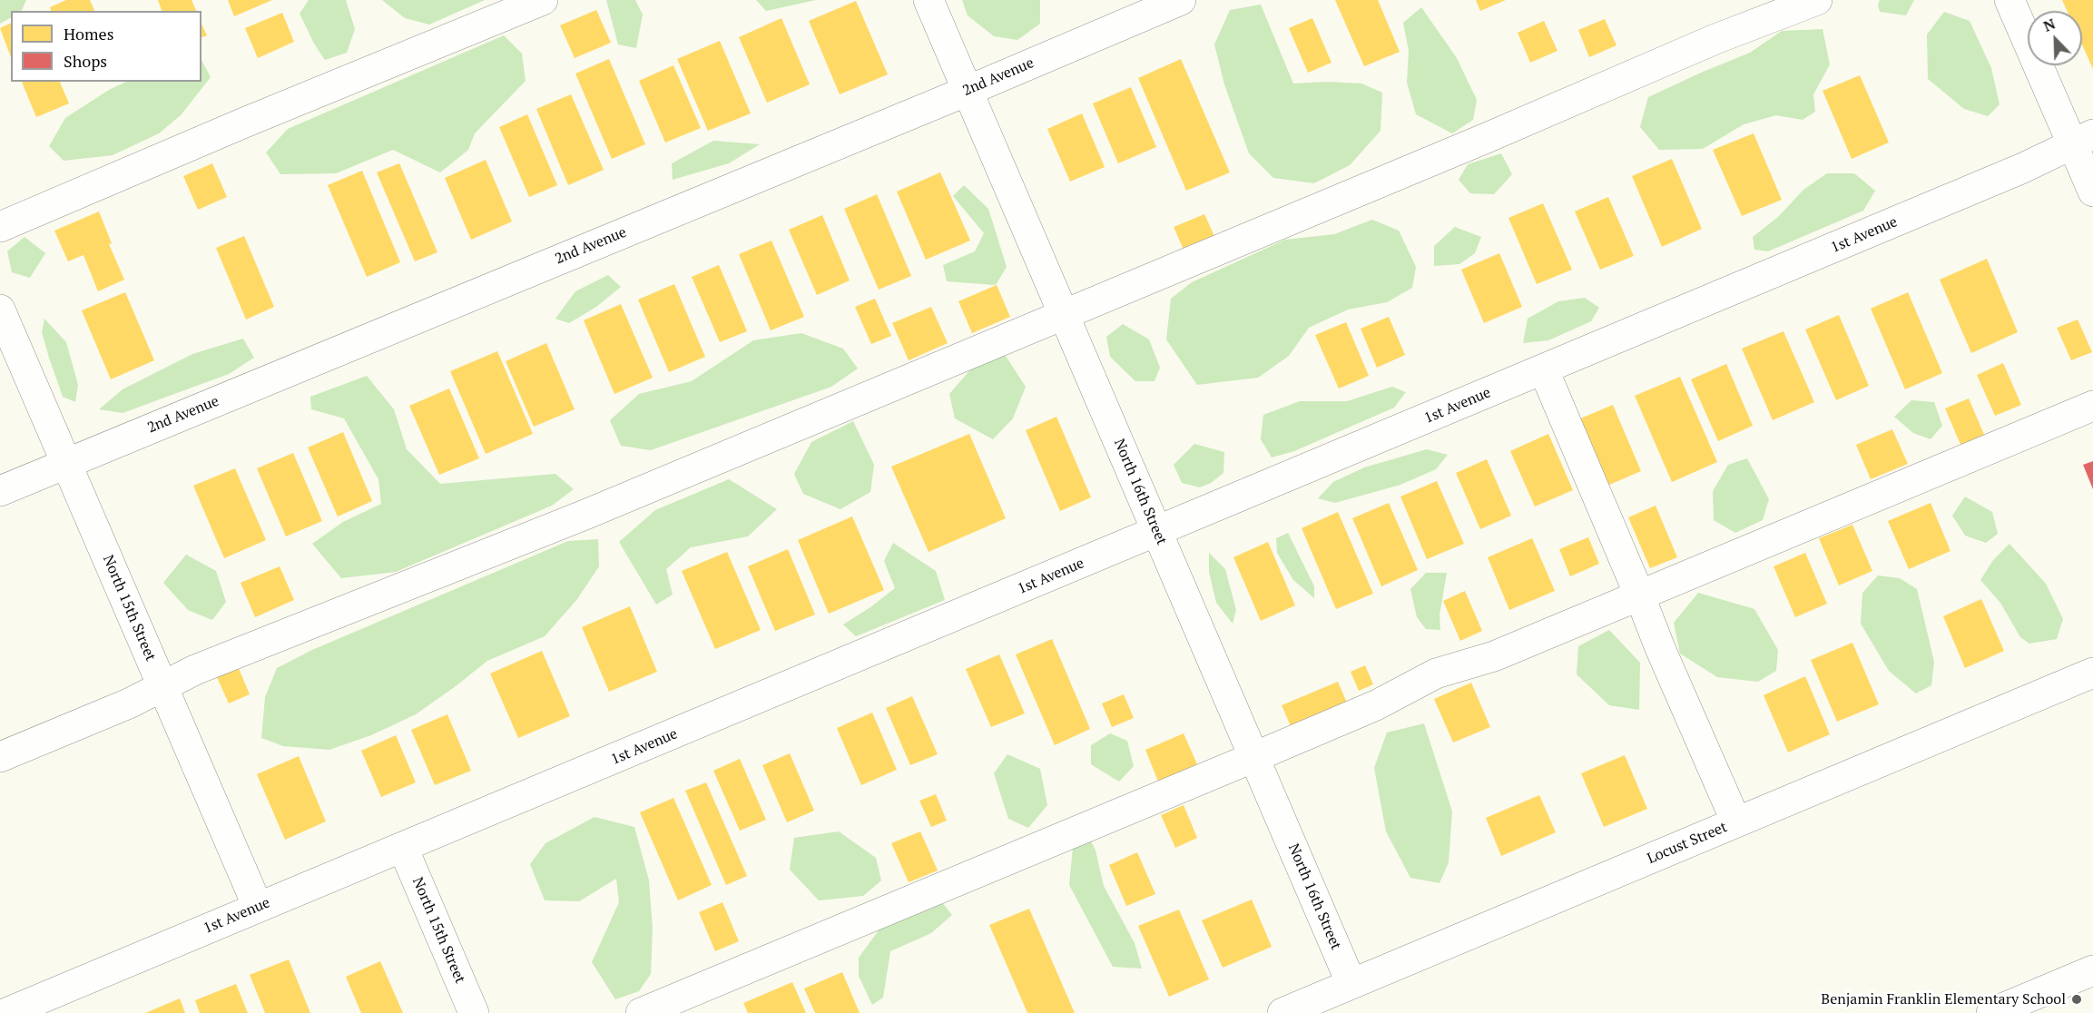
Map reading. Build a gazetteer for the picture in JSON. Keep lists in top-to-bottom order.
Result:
{
  "streets": {
    "street": [
      "2nd Avenue",
      "1st Avenue",
      "North 16th Street",
      "North 15th Street",
      "Locust Street"
    ]
  },
  "crossings": [
    ["2nd Avenue", "North 16th Street"],
    ["2nd Avenue", "North 15th Street"],
    ["1st Avenue", "North 16th Street"],
    ["1st Avenue", "North 15th Street"],
    ["North 16th Street", "Locust Street"]
  ],
  "places": ["Benjamin Franklin Elementary School"],
  "legend": ["Homes", "Shops"],
  "north": "top left"
}
